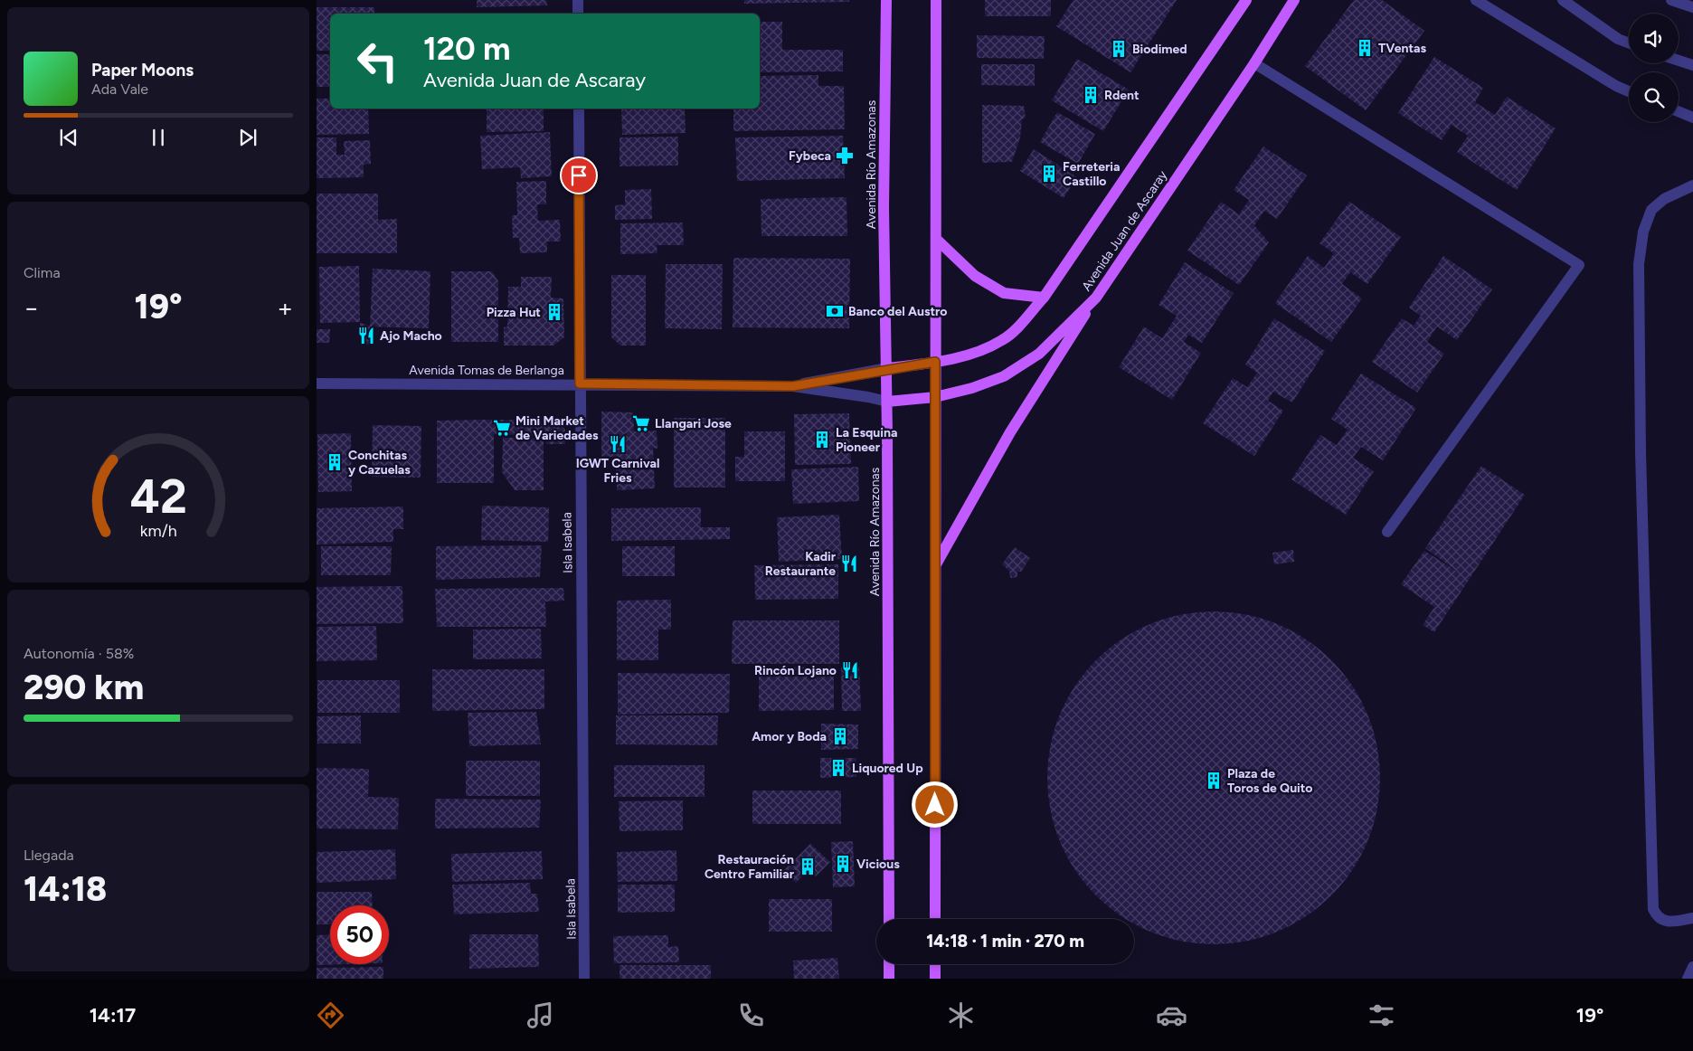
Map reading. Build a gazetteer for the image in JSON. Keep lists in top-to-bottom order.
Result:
{
  "streets": {
    "main road": ["Avenida Río Amazonas", "Avenida Juan de Ascaray"],
    "street": ["Avenida Tomas de Berlanga", "Isla Isabela"]
  },
  "crossings": [
    ["Avenida Río Amazonas", "Avenida Juan de Ascaray"],
    ["Avenida Río Amazonas", "Avenida Tomas de Berlanga"],
    ["Avenida Juan de Ascaray", "Avenida Tomas de Berlanga"],
    ["Avenida Tomas de Berlanga", "Isla Isabela"]
  ],
  "places": {
    "building": [
      "TVentas",
      "Biodimed",
      "Rdent",
      "Ferreteria Castillo",
      "Pizza Hut",
      "La Esquina Pioneer",
      "Conchitas y Cazuelas",
      "Amor y Boda",
      "Liquored Up",
      "Plaza de Toros de Quito",
      "Vicious",
      "Restauración Centro Familiar"
    ],
    "pharmacy": ["Fybeca"],
    "bank": ["Banco del Austro"],
    "restaurant": [
      "Ajo Macho",
      "IGWT Carnival Fries",
      "Kadir Restaurante",
      "Rincón Lojano"
    ],
    "supermarket": ["Llangari Jose", "Mini Market de Variedades"]
  },
  "page": {
    "turn": ["120 m", "Avenida Juan de Ascaray"],
    "song": ["Paper Moons", "Ada Vale"],
    "tile": [
      "Clima",
      ["Autonomía · 58%", "290 km"],
      ["Llegada", "14:18"]
    ],
    "heat": ["−", "19°", "+"],
    "limit": "50",
    "trip": "14:18 · 1 min · 270 m",
    "tabs": ["14:17", "19°"],
    "gauge": ["42", "km/h"]
  }
}
